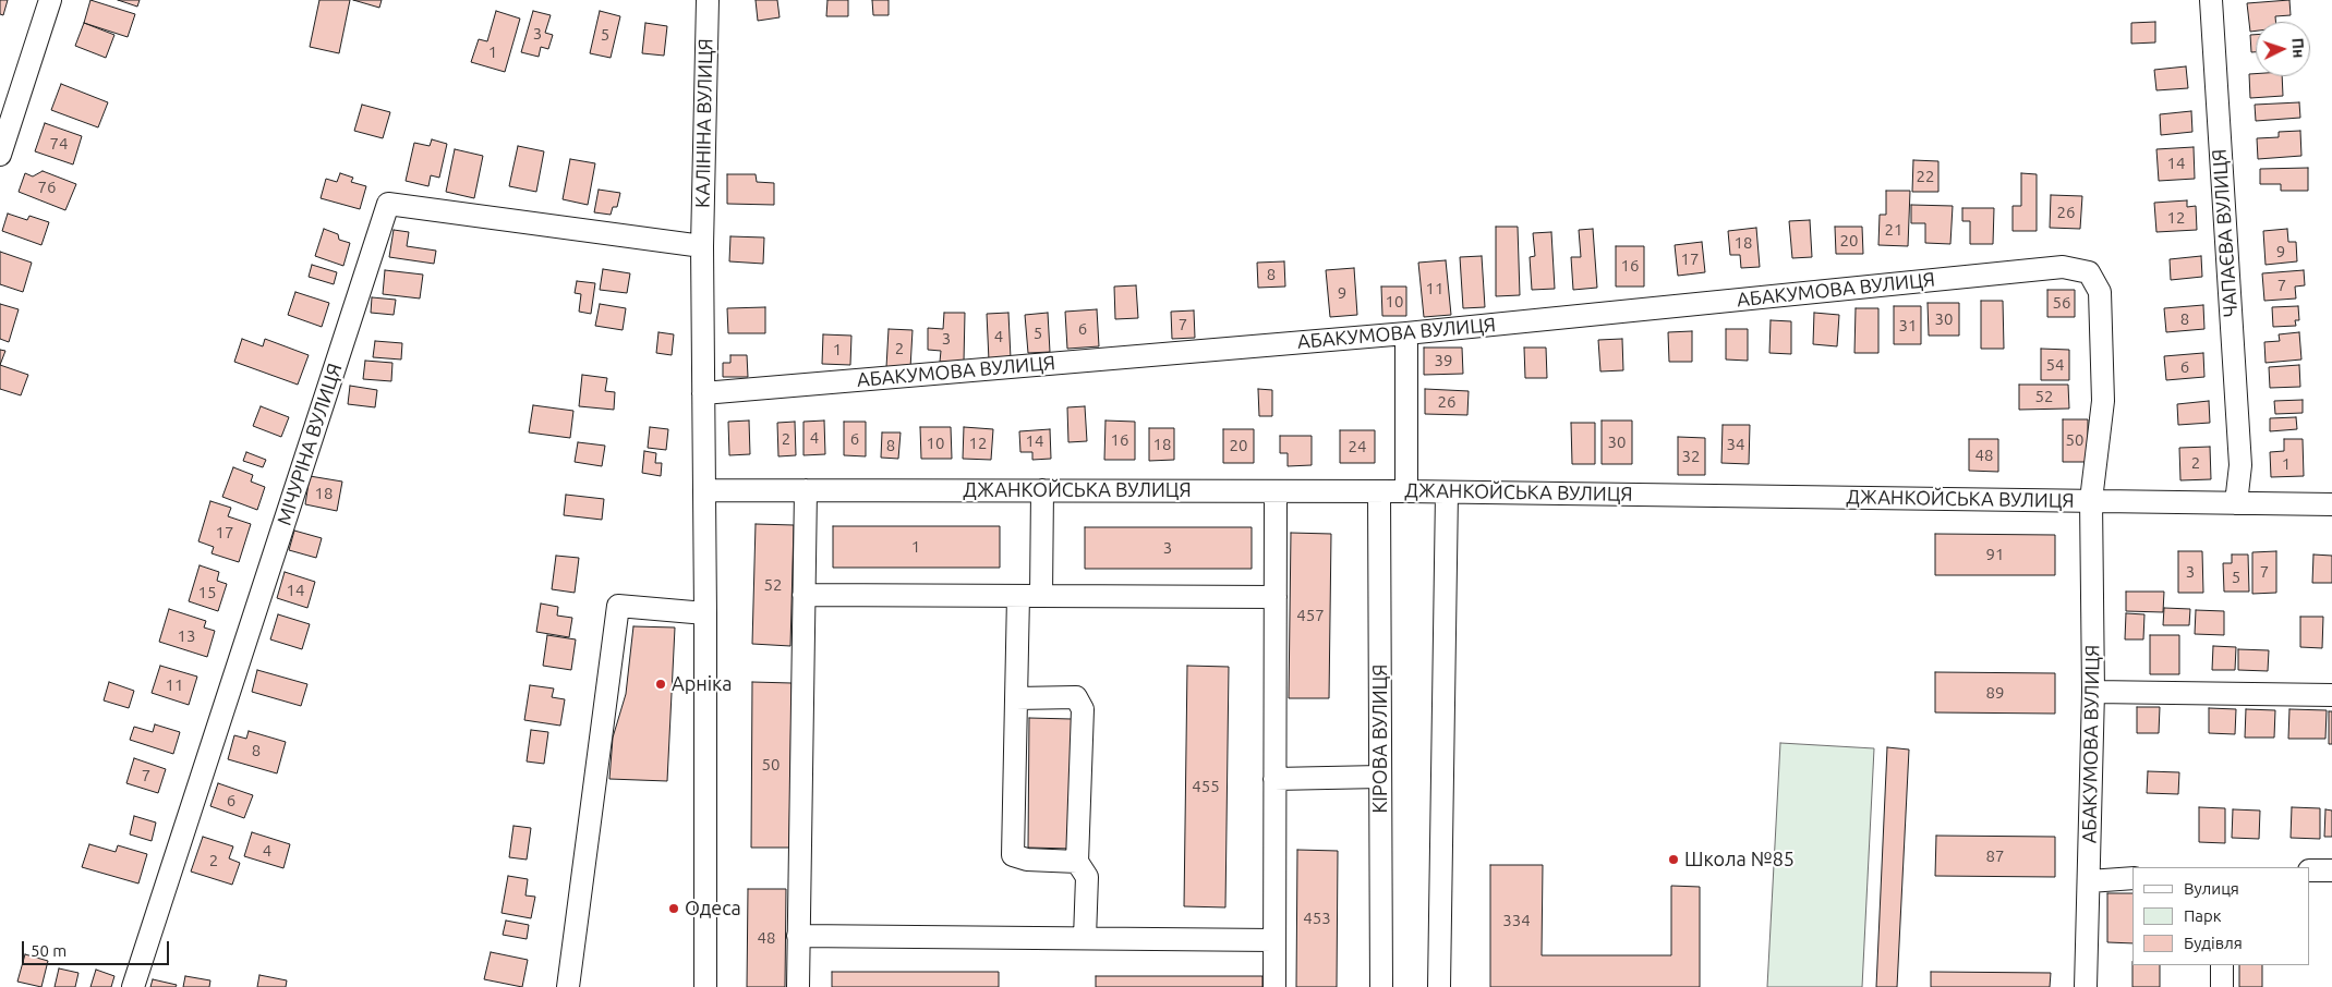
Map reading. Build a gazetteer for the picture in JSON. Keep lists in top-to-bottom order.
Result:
{
  "streets": {
    "street": [
      "КАЛІНІНА ВУЛИЦЯ",
      "ЧАПАЄВА ВУЛИЦЯ",
      "АБАКУМОВА ВУЛИЦЯ",
      "МІЧУРІНА ВУЛИЦЯ",
      "ДЖАНКОЙСЬКА ВУЛИЦЯ",
      "КІРОВА ВУЛИЦЯ"
    ]
  },
  "crossings": [
    ["КАЛІНІНА ВУЛИЦЯ", "АБАКУМОВА ВУЛИЦЯ"],
    ["КАЛІНІНА ВУЛИЦЯ", "МІЧУРІНА ВУЛИЦЯ"],
    ["КАЛІНІНА ВУЛИЦЯ", "ДЖАНКОЙСЬКА ВУЛИЦЯ"],
    ["ЧАПАЄВА ВУЛИЦЯ", "ДЖАНКОЙСЬКА ВУЛИЦЯ"],
    ["АБАКУМОВА ВУЛИЦЯ", "ДЖАНКОЙСЬКА ВУЛИЦЯ"],
    ["ДЖАНКОЙСЬКА ВУЛИЦЯ", "КІРОВА ВУЛИЦЯ"]
  ],
  "places": ["Арніка", "Школа №85", "Одеса"],
  "house_numbers": [
    "3",
    "5",
    "1",
    "74",
    "14",
    "22",
    "76",
    "26",
    "12",
    "21",
    "20",
    "18",
    "9",
    "17",
    "16",
    "8",
    "7",
    "11",
    "9",
    "10",
    "56",
    "30",
    "8",
    "7",
    "31",
    "6",
    "5",
    "4",
    "3",
    "2",
    "1",
    "39",
    "54",
    "6",
    "52",
    "26",
    "4",
    "2",
    "6",
    "16",
    "50",
    "14",
    "30",
    "10",
    "12",
    "18",
    "34",
    "8",
    "20",
    "24",
    "48",
    "32",
    "2",
    "1",
    "18",
    "17",
    "1",
    "3",
    "91",
    "3",
    "7",
    "5",
    "52",
    "14",
    "15",
    "457",
    "13",
    "11",
    "89",
    "8",
    "50",
    "7",
    "455",
    "6",
    "4",
    "87",
    "2",
    "453",
    "334",
    "48"
  ],
  "legend": ["Вулиця", "Парк", "Будівля"],
  "scale_bar": "50 m",
  "north": "right"
}
